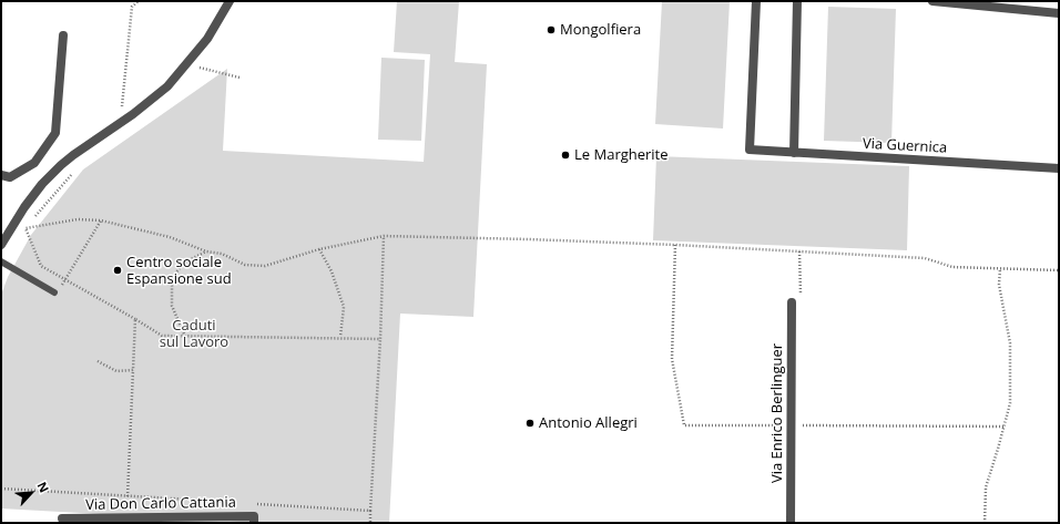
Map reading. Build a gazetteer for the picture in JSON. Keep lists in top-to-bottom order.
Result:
{
  "streets": {
    "street": ["Via Guernica", "Via Enrico Berlinguer", "Via Don Carlo Cattania"]
  },
  "parks": ["Caduti sul Lavoro"],
  "places": [
    "Mongolfiera",
    "Le Margherite",
    "Centro sociale Espansione sud",
    "Antonio Allegri"
  ],
  "north": "top right"
}
